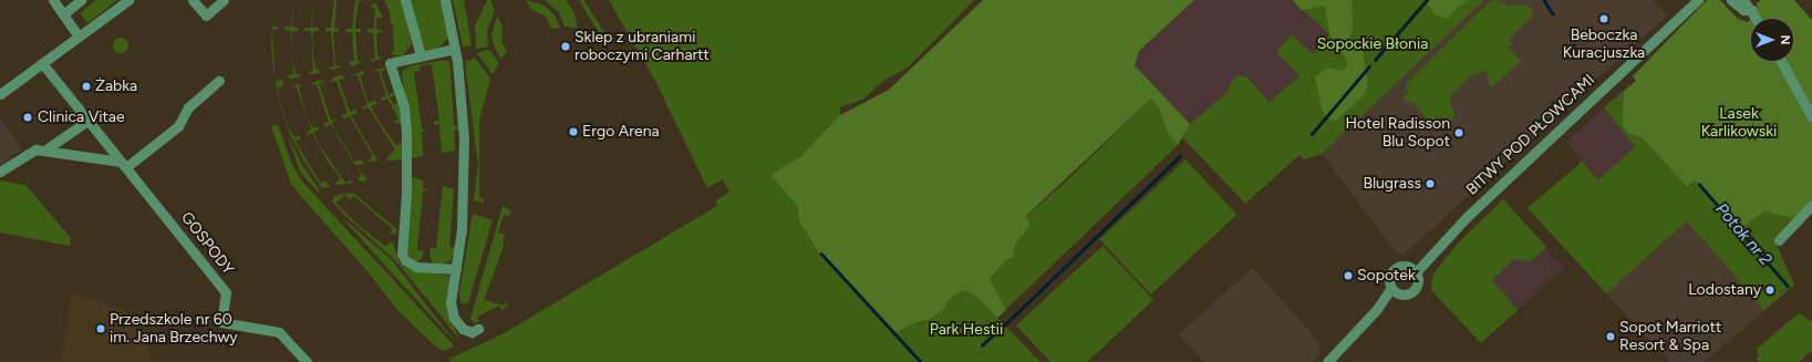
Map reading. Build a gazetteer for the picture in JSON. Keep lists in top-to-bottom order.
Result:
{
  "streets": {
    "street": ["BITWY POD PŁOWCAMI", "GOSPODY"]
  },
  "water": ["Potok nr 2"],
  "parks": ["Sopockie Błonia", "Lasek Karlikowski", "Park Hestii"],
  "places": [
    "Beboczka Kuracjuszka",
    "Sklep z ubraniami roboczymi Carhartt",
    "Żabka",
    "Clinica Vitae",
    "Ergo Arena",
    "Hotel Radisson Blu Sopot",
    "Blugrass",
    "Sopotek",
    "Lodostany",
    "Przedszkole nr 60 im. Jana Brzechwy",
    "Sopot Marriott Resort & Spa"
  ],
  "north": "right"
}
